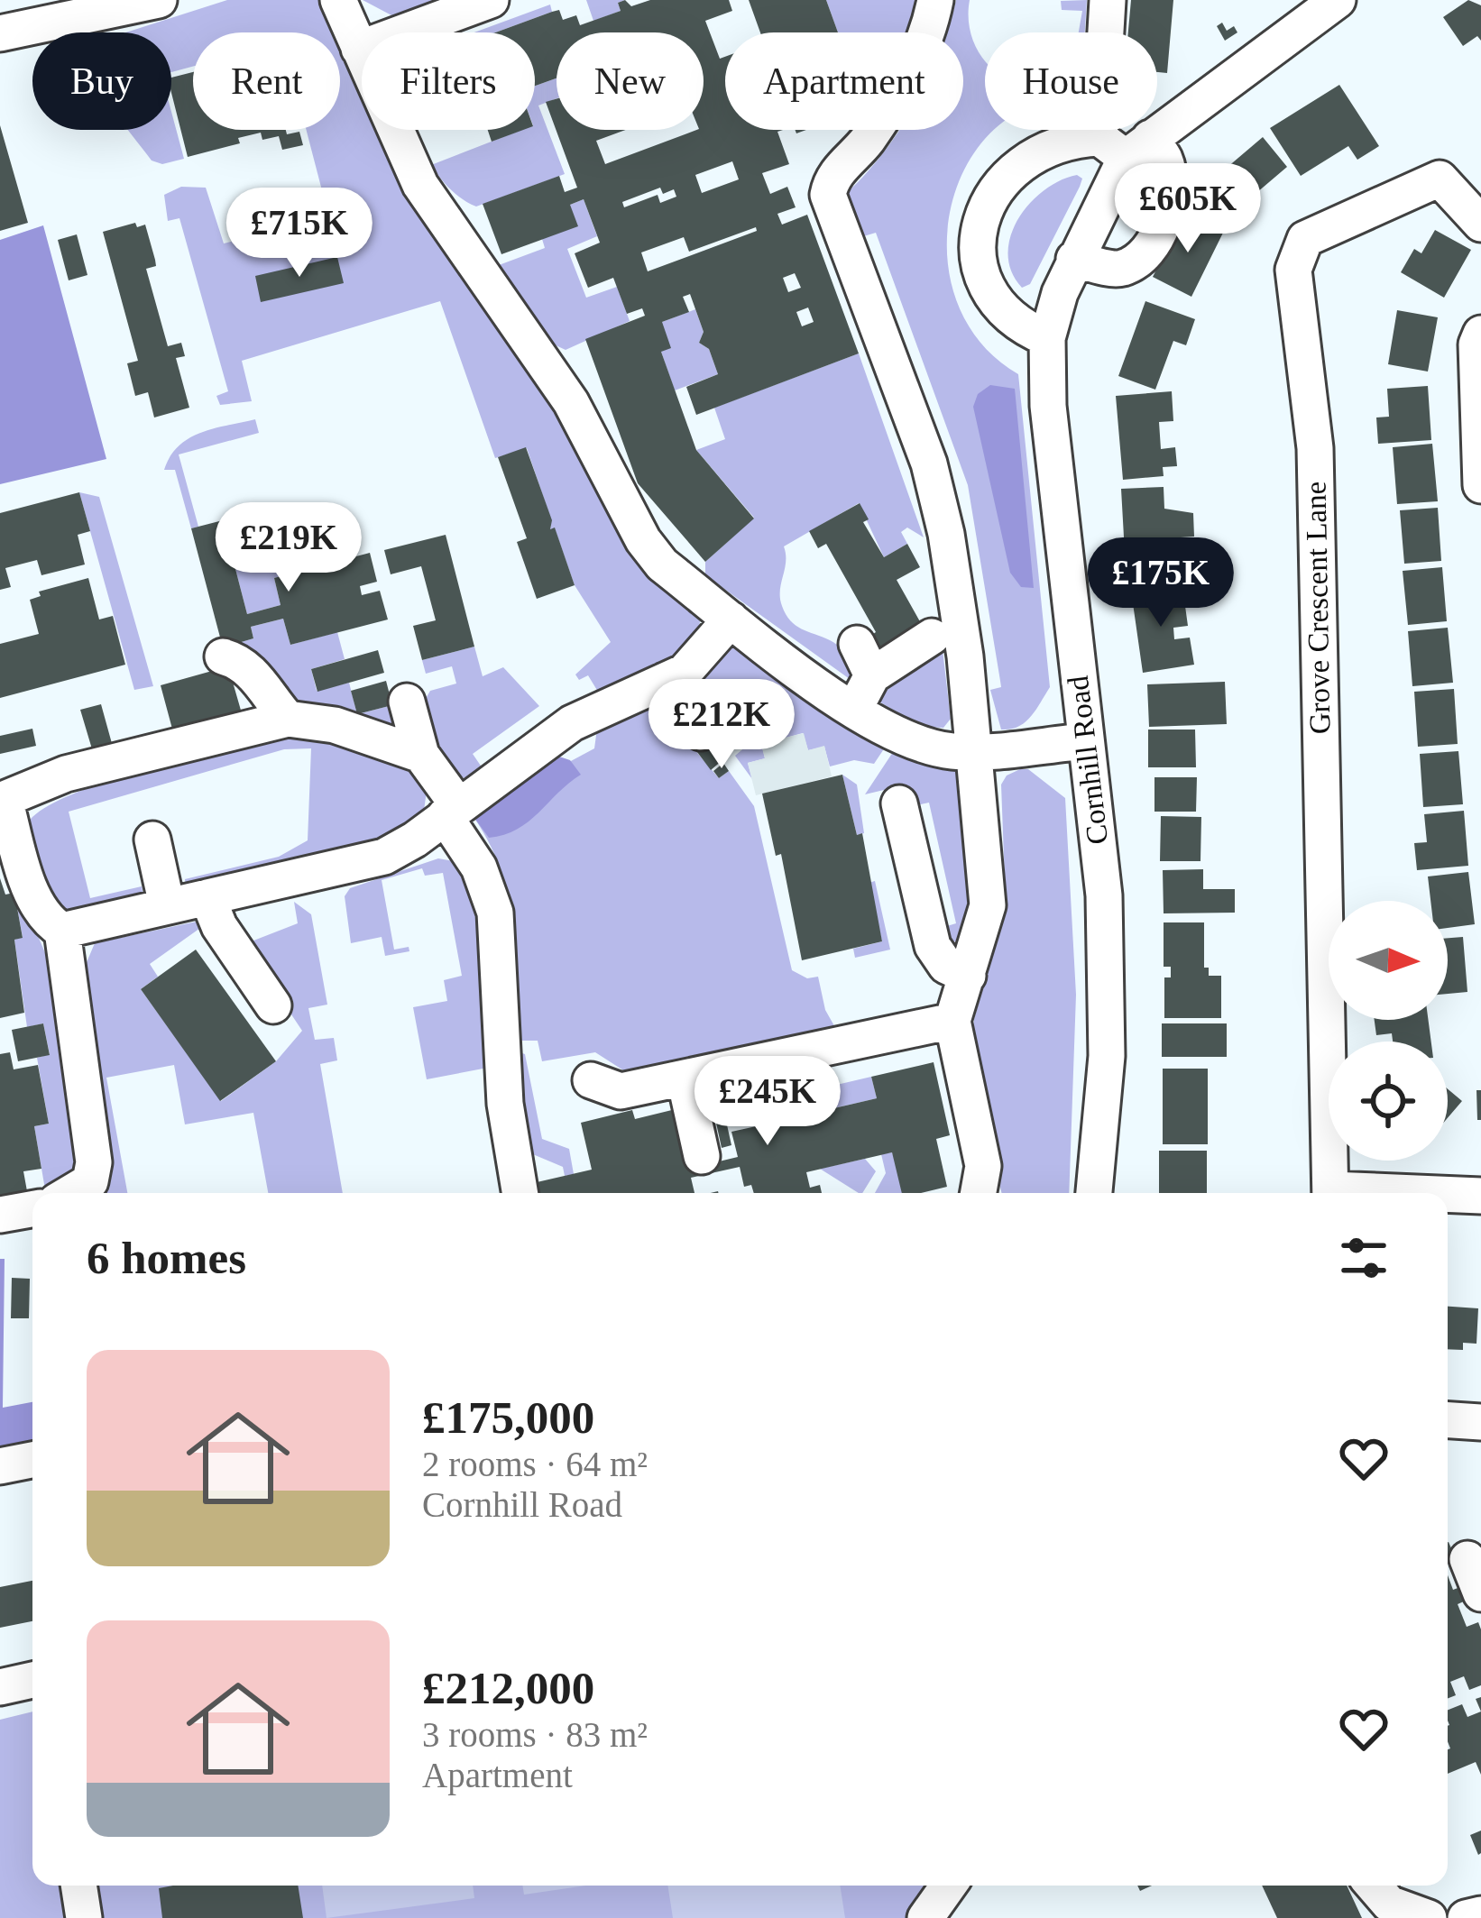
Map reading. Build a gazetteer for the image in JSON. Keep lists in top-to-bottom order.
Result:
{
  "streets": {
    "street": ["Grove Crescent Lane", "Cornhill Road"]
  },
  "north": "right",
  "page": {
    "chip": [
      "Buy",
      "Rent",
      "Filters",
      "New",
      "Apartment",
      "House"
    ],
    "price": [
      "£605K",
      "£715K",
      "£219K",
      "£175K",
      "£212K",
      "£245K"
    ],
    "heading": "6 homes",
    "list": [
      {
        "name": "£175,000",
        "note": "2 rooms · 64 m² · Cornhill Road"
      },
      {
        "name": "£212,000",
        "note": "3 rooms · 83 m² · Apartment"
      }
    ]
  }
}
